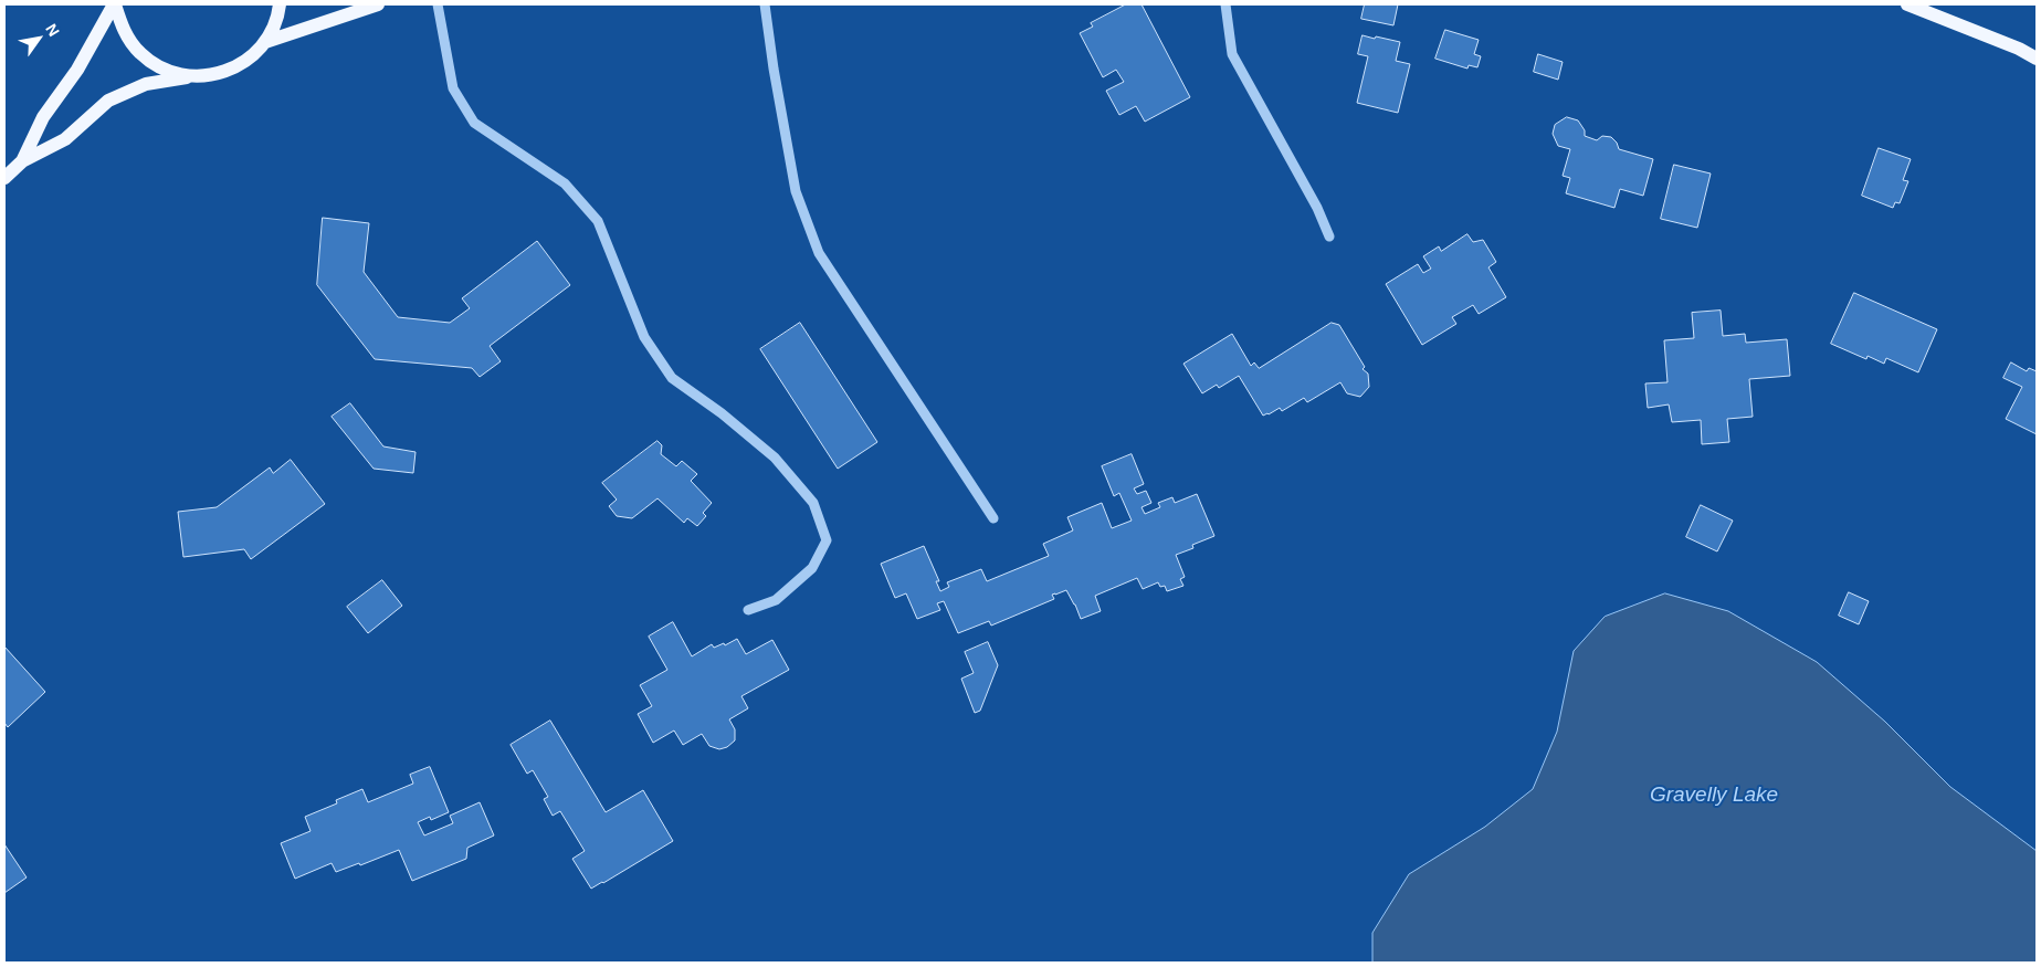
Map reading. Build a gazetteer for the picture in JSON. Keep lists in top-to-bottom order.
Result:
{
  "water": ["Gravelly Lake"],
  "north": "top right"
}
